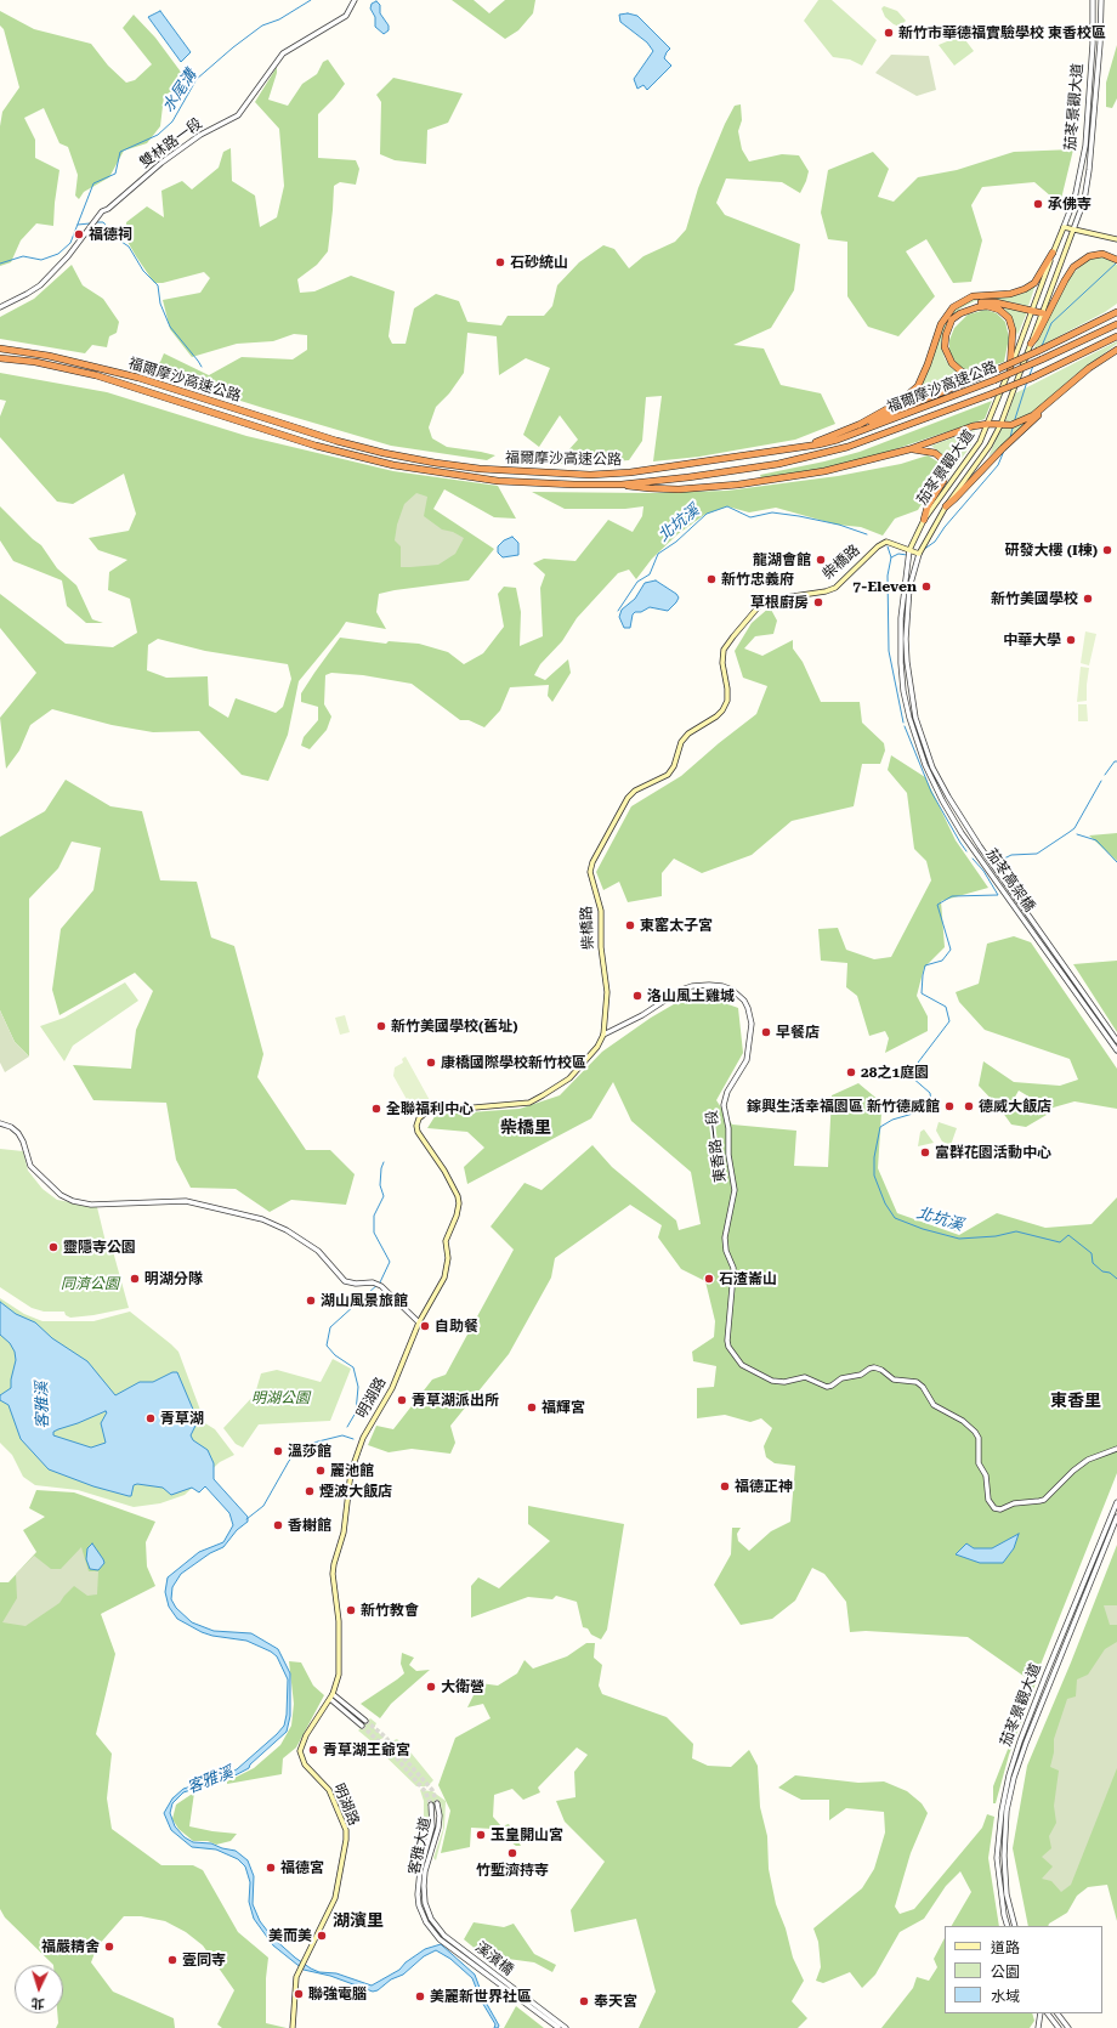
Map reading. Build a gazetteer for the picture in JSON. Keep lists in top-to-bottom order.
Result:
{
  "streets": {
    "highway": ["福爾摩沙高速公路"],
    "main road": ["茄苳景觀大道", "柴橋路", "明湖路"],
    "street": [
      "雙林路一段",
      "茄苳高架橋",
      "東香路一段",
      "客雅大道",
      "溪濱橋"
    ]
  },
  "crossings": [
    ["茄苳景觀大道", "柴橋路"],
    ["茄苳景觀大道", "茄苳高架橋"],
    ["柴橋路", "東香路一段"],
    ["柴橋路", "明湖路"],
    ["客雅大道", "溪濱橋"]
  ],
  "districts": ["柴橋里", "東香里", "湖濱里"],
  "water": ["水尾溝", "北坑溪", "客雅溪"],
  "parks": ["同濟公園", "明湖公園"],
  "places": [
    "新竹市華德福實驗學校 東香校區",
    "承佛寺",
    "福德祠",
    "石砂統山",
    "研發大樓 (I棟)",
    "龍湖會館",
    "新竹忠義府",
    "7-Eleven",
    "新竹美國學校",
    "草根廚房",
    "中華大學",
    "東窰太子宮",
    "洛山風土雞城",
    "新竹美國學校(舊址)",
    "早餐店",
    "康橋國際學校新竹校區",
    "28之1庭園",
    "鎵興生活幸福園區 新竹德威館",
    "德威大飯店",
    "全聯福利中心",
    "富群花園活動中心",
    "靈隱寺公園",
    "明湖分隊",
    "石渣崙山",
    "湖山風景旅館",
    "自助餐",
    "青草湖派出所",
    "福輝宮",
    "青草湖",
    "溫莎館",
    "麗池館",
    "福德正神",
    "煙波大飯店",
    "香榭館",
    "新竹教會",
    "大衛營",
    "青草湖王爺宮",
    "玉皇開山宮",
    "竹塹濟持寺",
    "福德宮",
    "美而美",
    "福嚴精舍",
    "壹同寺",
    "聯強電腦",
    "美麗新世界社區",
    "奉天宮"
  ],
  "legend": ["道路", "公園", "水域"],
  "north": "bottom"
}
